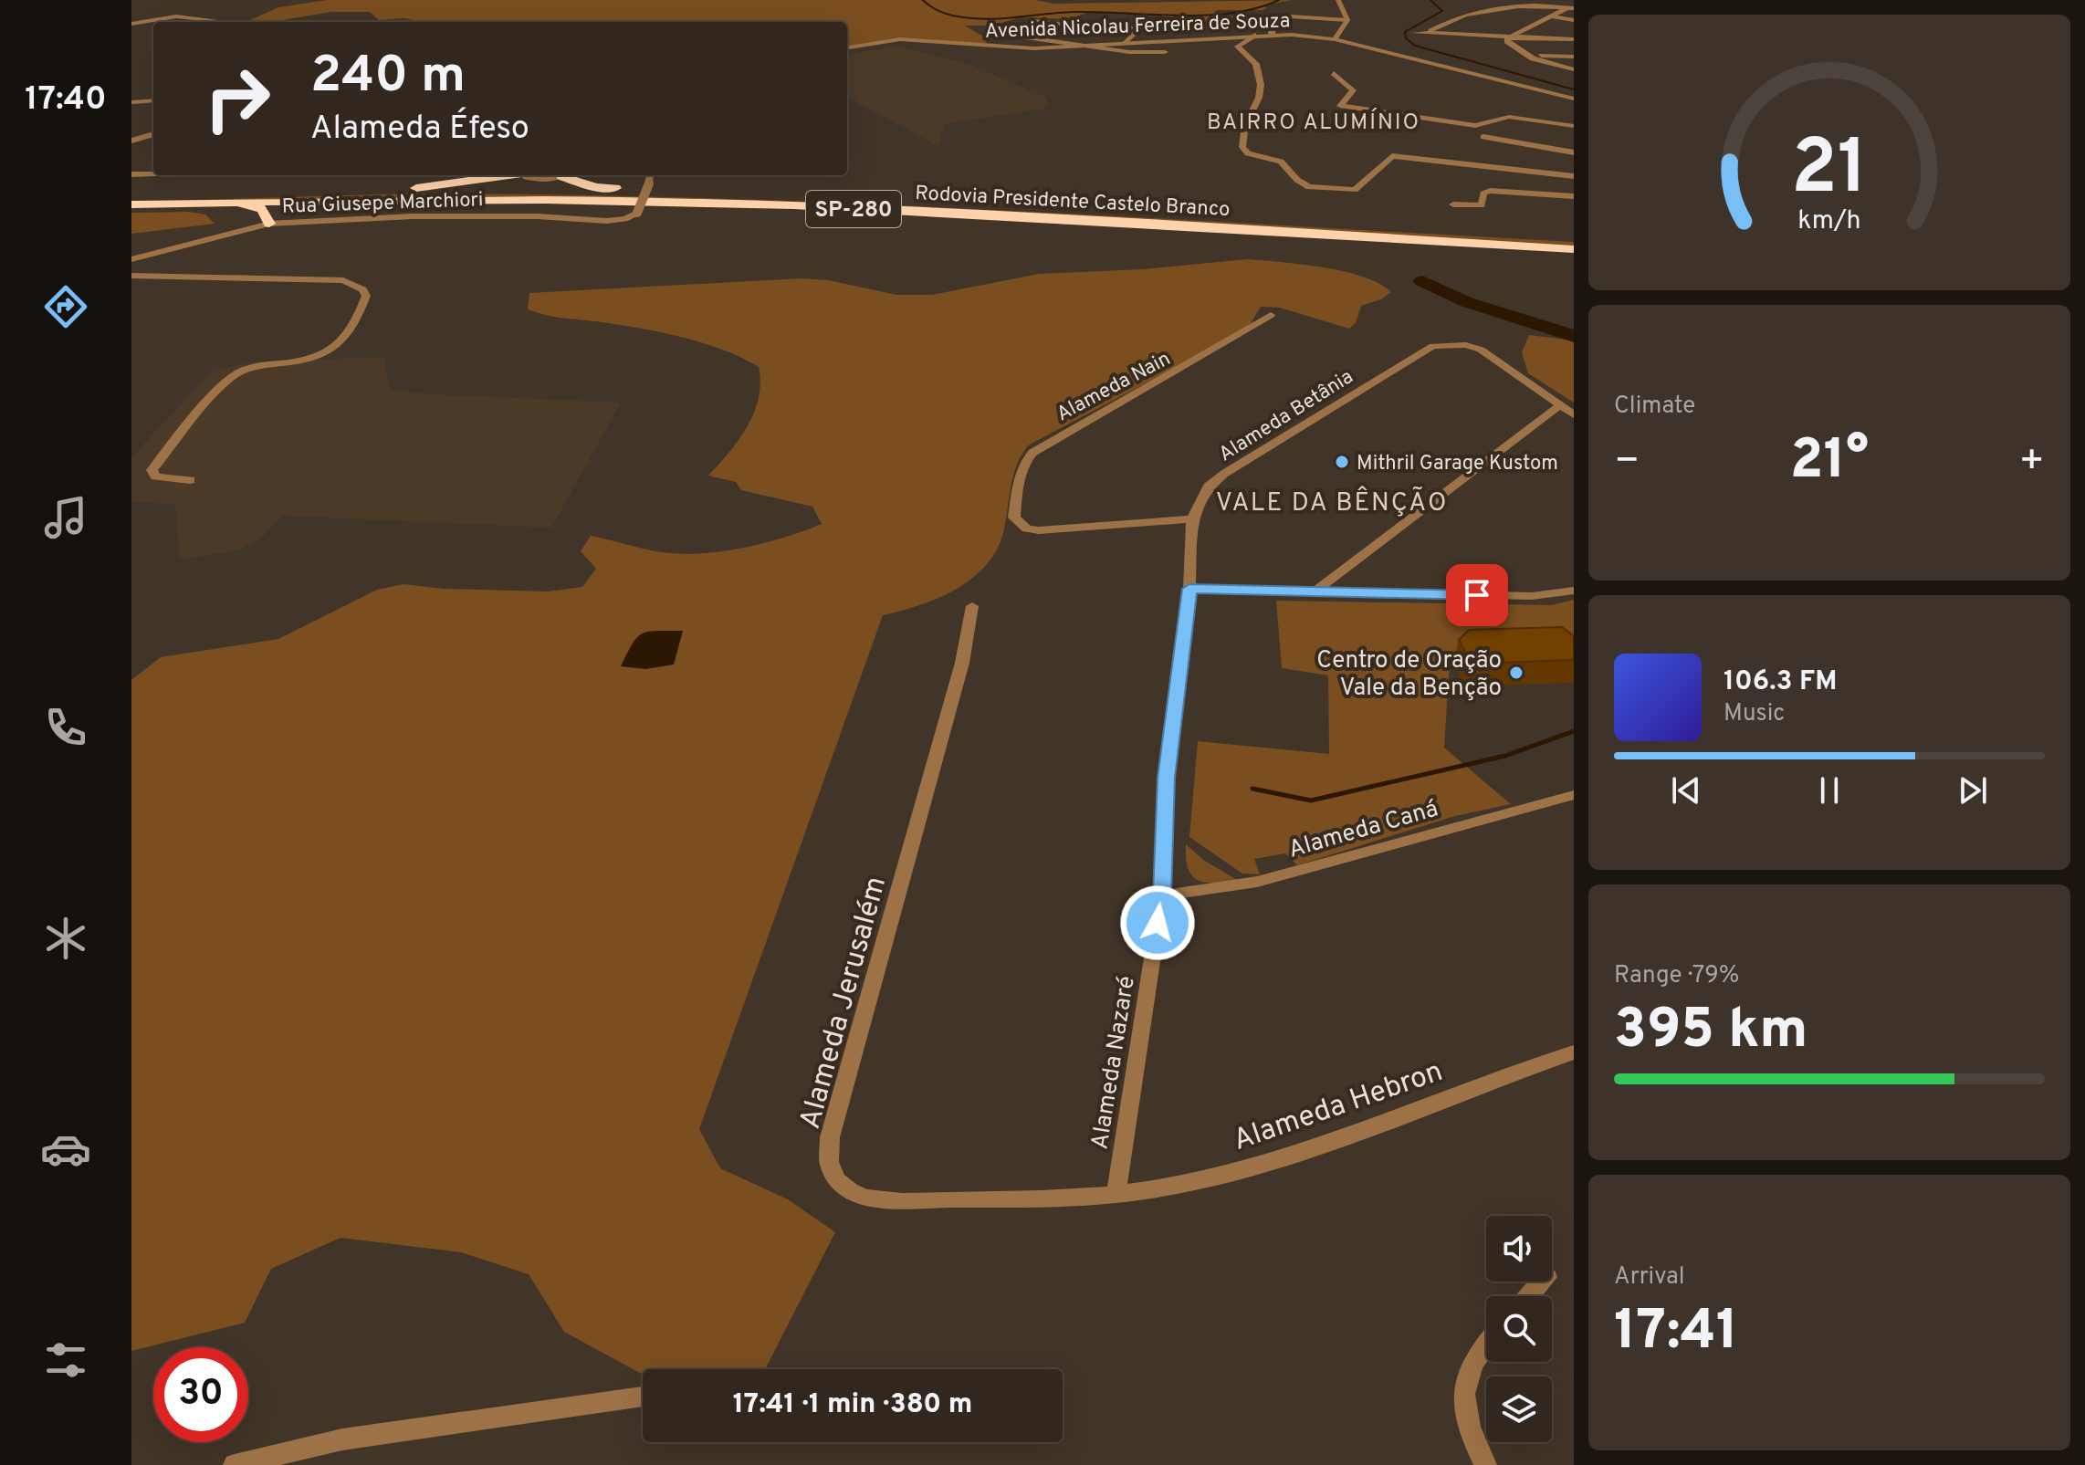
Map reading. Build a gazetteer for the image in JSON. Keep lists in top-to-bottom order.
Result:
{
  "streets": {
    "highway": ["Rodovia Presidente Castelo Branco", "SP-280"],
    "street": [
      "Avenida Nicolau Ferreira de Souza",
      "Rua Giusepe Marchiori",
      "Alameda Nain",
      "Alameda Betânia",
      "Alameda Caná",
      "Alameda Jerusalém",
      "Alameda Nazaré",
      "Alameda Hebron"
    ]
  },
  "crossings": [
    ["Alameda Nain", "Alameda Betânia"],
    ["Alameda Betânia", "Alameda Nazaré"],
    ["Alameda Caná", "Alameda Nazaré"],
    ["Alameda Jerusalém", "Alameda Nazaré"],
    ["Alameda Jerusalém", "Alameda Hebron"],
    ["Alameda Nazaré", "Alameda Hebron"]
  ],
  "districts": ["BAIRRO ALUMÍNIO", "VALE DA BÊNÇÃO"],
  "places": ["Mithril Garage Kustom", "Centro de Oração Vale da Benção"],
  "page": {
    "tabs": "17:40",
    "turn": ["240 m", "Alameda Éfeso"],
    "tile": [
      "Climate",
      ["Range · 79%", "395 km"],
      ["Arrival", "17:41"]
    ],
    "heat": ["−", "21°", "+"],
    "song": ["106.3 FM", "Music"],
    "limit": "30",
    "trip": "17:41 · 1 min · 380 m",
    "gauge": ["21", "km/h"]
  }
}
